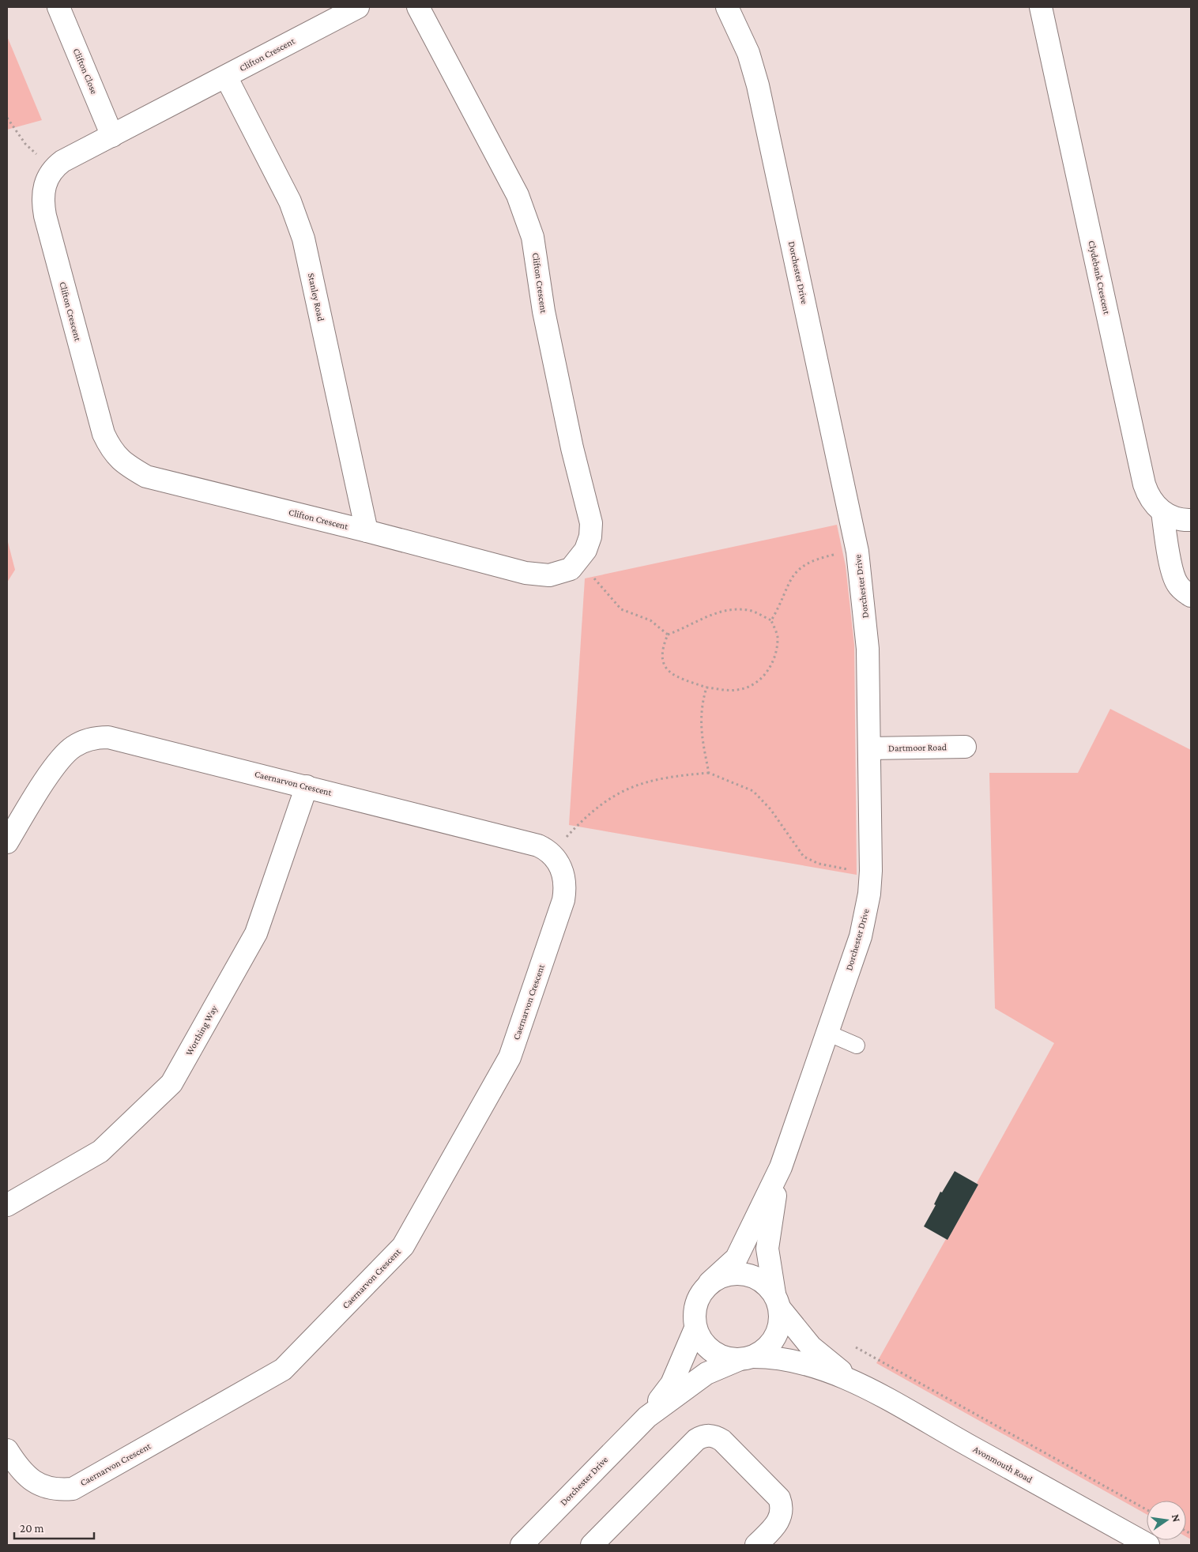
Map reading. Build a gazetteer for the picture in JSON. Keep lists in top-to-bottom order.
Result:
{
  "streets": {
    "street": [
      "Clifton Crescent",
      "Clifton Close",
      "Dorchester Drive",
      "Clydebank Crescent",
      "Stanley Road",
      "Dartmoor Road",
      "Caernarvon Crescent",
      "Worthing Way",
      "Avonmouth Road"
    ]
  },
  "crossings": [
    ["Clifton Crescent", "Clifton Close"],
    ["Clifton Crescent", "Stanley Road"],
    ["Dorchester Drive", "Dartmoor Road"],
    ["Dorchester Drive", "Avonmouth Road"],
    ["Caernarvon Crescent", "Worthing Way"]
  ],
  "scale_bar": "20 m",
  "north": "right"
}
